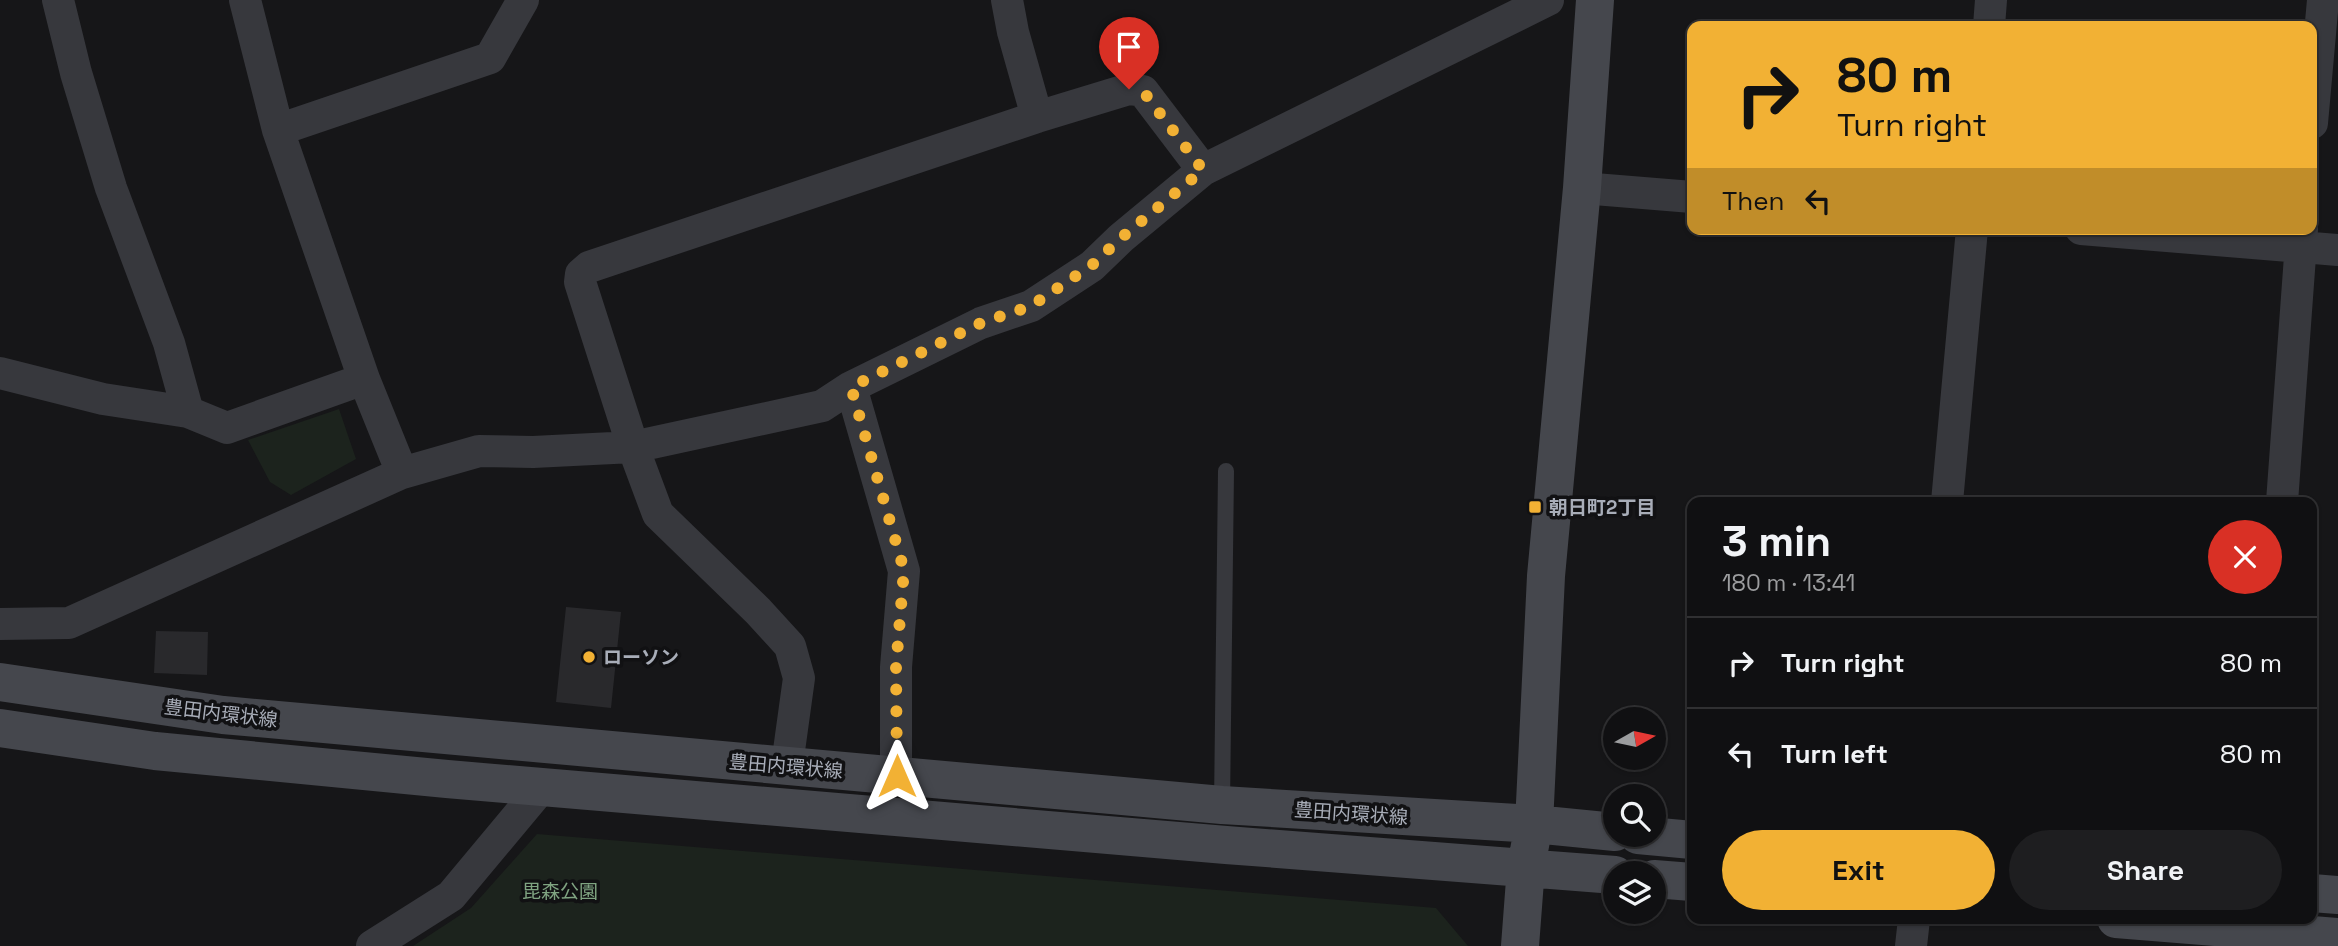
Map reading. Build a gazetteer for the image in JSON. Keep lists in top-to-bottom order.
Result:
{
  "streets": {
    "street": ["豊田内環状線"]
  },
  "parks": ["毘森公園"],
  "places": {
    "transit": ["朝日町2丁目"],
    "other": ["ローソン"]
  },
  "north": "right",
  "page": {
    "turn": ["80 m", "Turn right"],
    "then": "Then",
    "heading": ["3 min", "180 m · 13:41"],
    "list": [
      {
        "name": "Turn right",
        "value": "80 m"
      },
      {
        "name": "Turn left",
        "value": "80 m"
      }
    ],
    "buttons": ["Exit", "Share"]
  }
}
